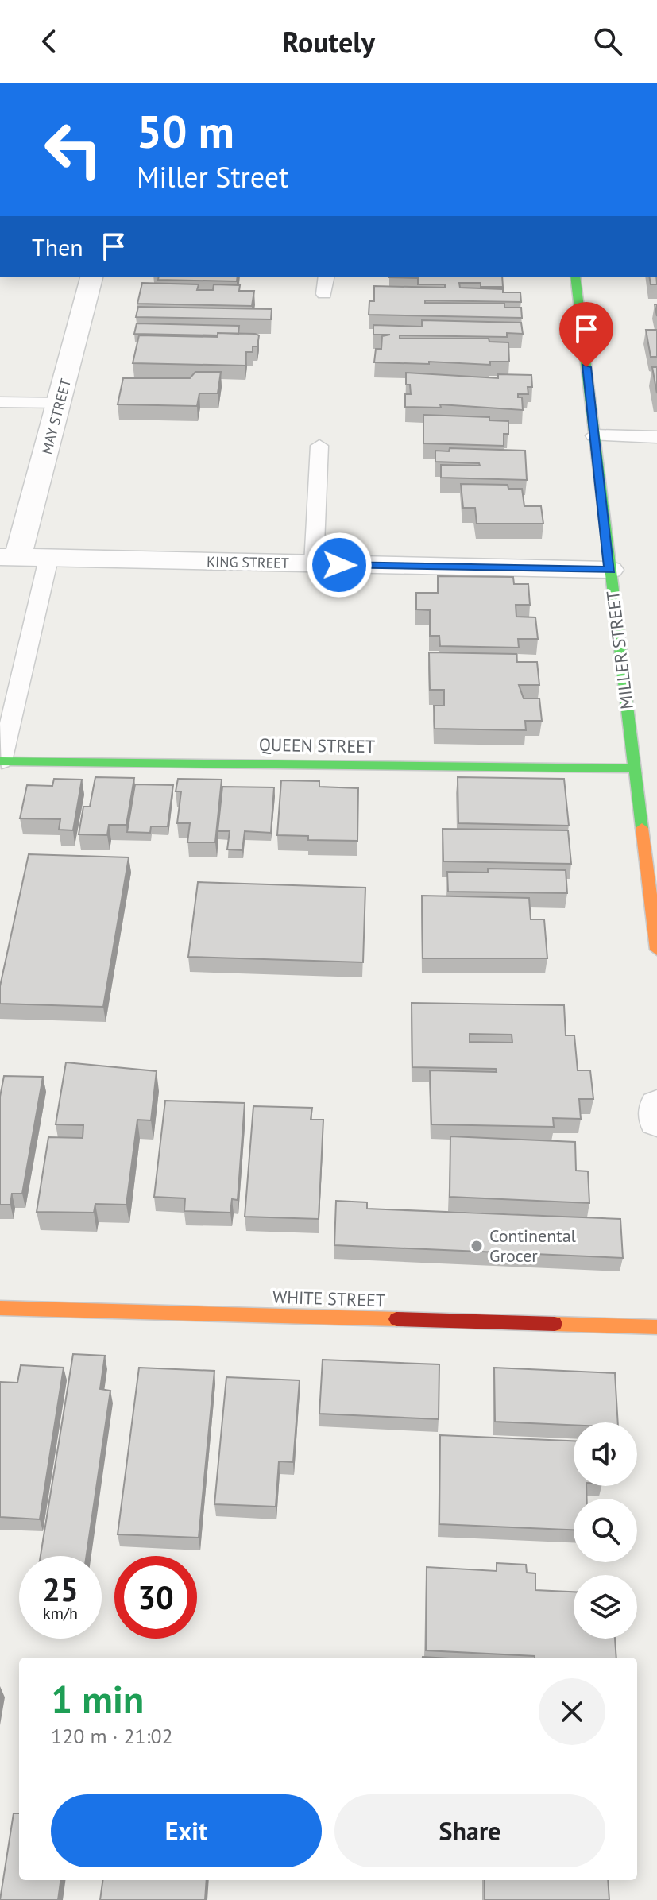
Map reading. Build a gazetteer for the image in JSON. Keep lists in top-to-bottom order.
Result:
{
  "streets": {
    "street": [
      "MAY STREET",
      "KING STREET",
      "MILLER STREET",
      "QUEEN STREET",
      "WHITE STREET"
    ]
  },
  "crossings": [
    ["MAY STREET", "KING STREET"],
    ["KING STREET", "MILLER STREET"],
    ["MILLER STREET", "QUEEN STREET"]
  ],
  "places": ["Continental Grocer"],
  "page": {
    "header": "Routely",
    "turn": ["50 m", "Miller Street"],
    "then": "Then",
    "speed": "25 km/h",
    "limit": "30",
    "heading": ["1 min", "120 m · 21:02"],
    "buttons": ["Exit", "Share"]
  }
}
